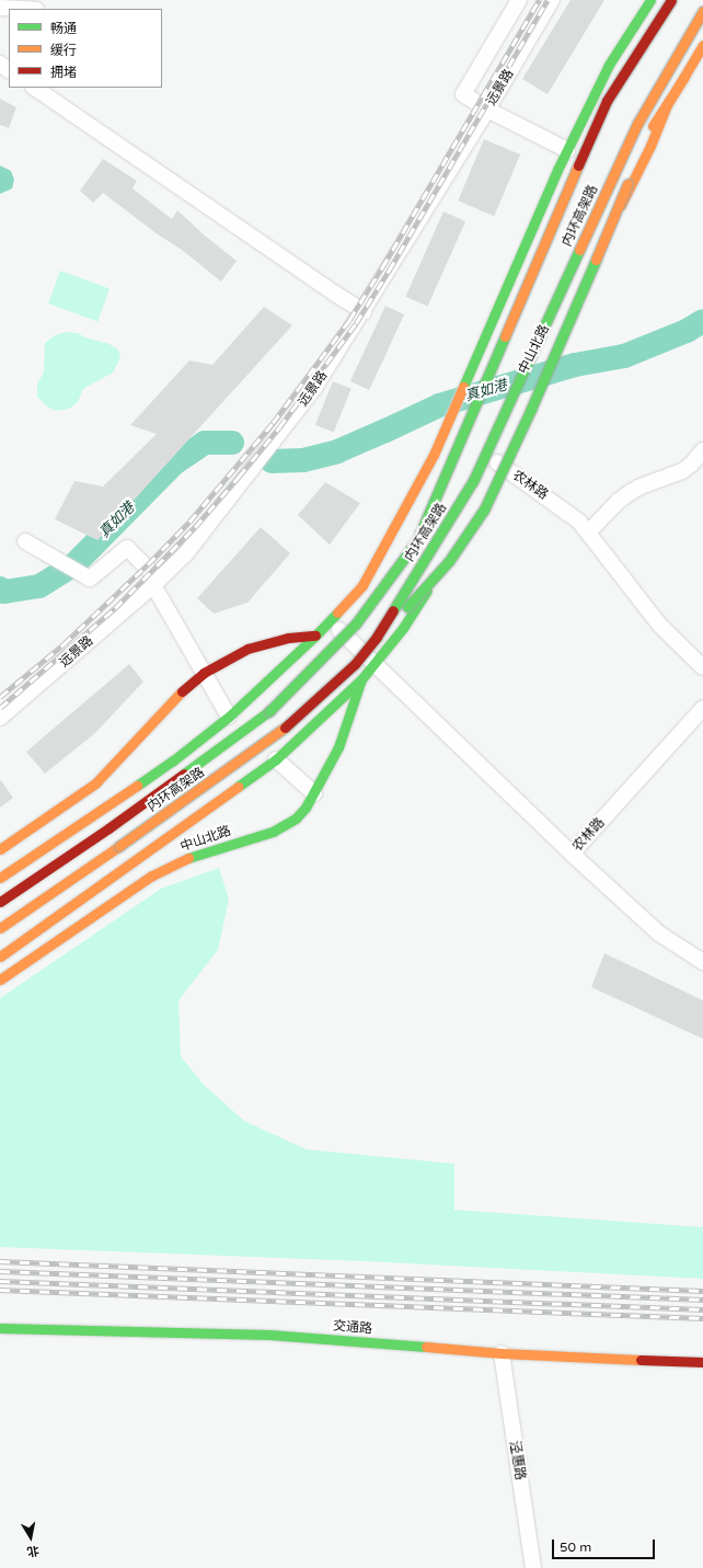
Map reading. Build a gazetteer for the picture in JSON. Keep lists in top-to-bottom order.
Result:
{
  "streets": {
    "main road": ["内环高架路", "中山北路", "交通路"],
    "street": ["远景路", "农林路", "泾惠路"]
  },
  "crossings": [
    ["交通路", "泾惠路"]
  ],
  "water": ["真如港"],
  "legend": ["畅通", "缓行", "拥堵"],
  "scale_bar": "50 m",
  "north": "bottom"
}
